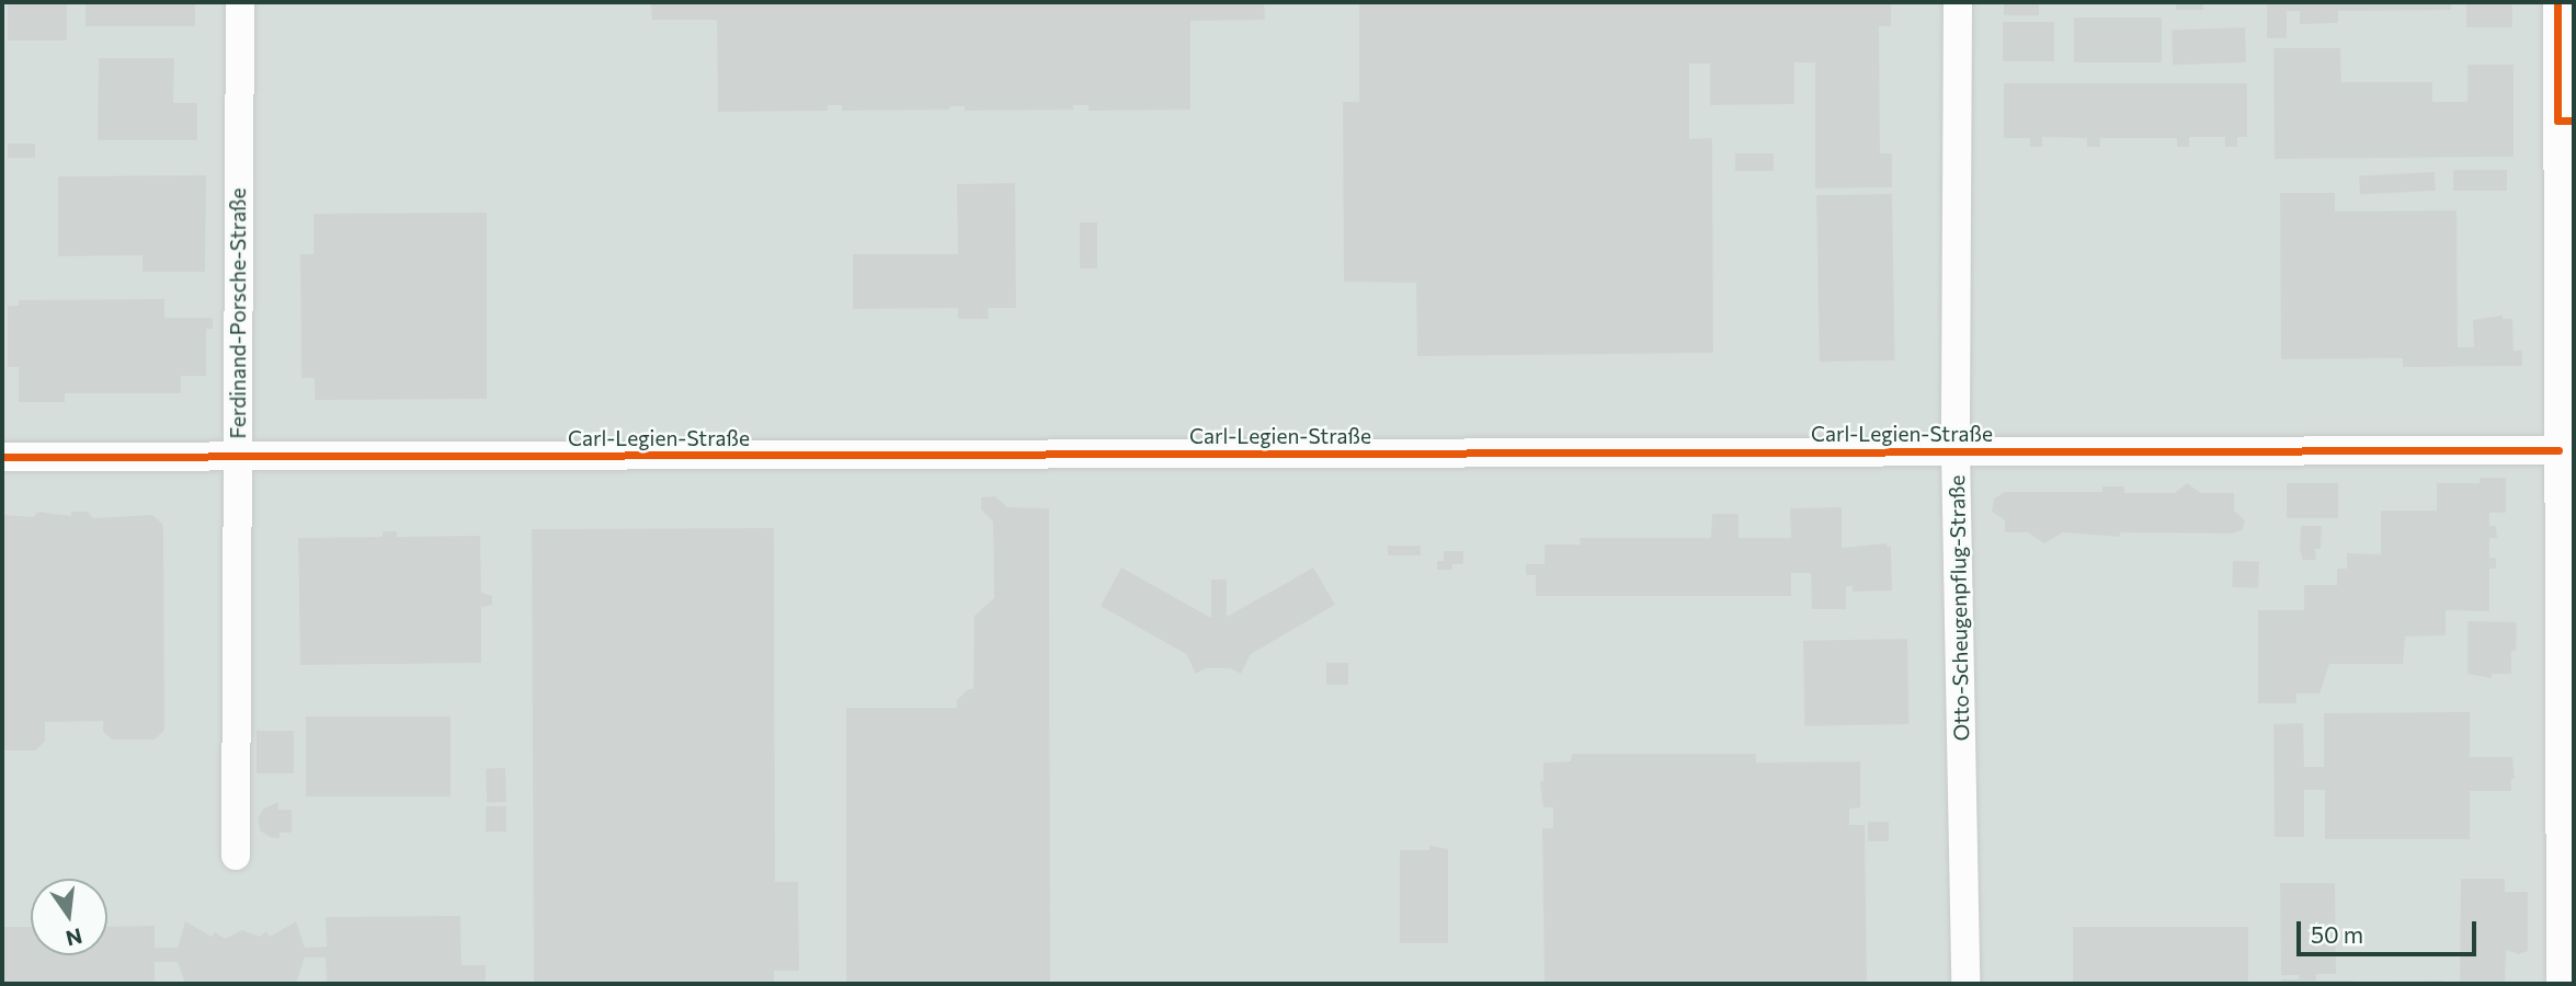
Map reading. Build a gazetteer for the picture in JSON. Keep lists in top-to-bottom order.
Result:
{
  "streets": {
    "street": ["Ferdinand-Porsche-Straße", "Carl-Legien-Straße", "Otto-Scheugenpflug-Straße"]
  },
  "crossings": [
    ["Ferdinand-Porsche-Straße", "Carl-Legien-Straße"],
    ["Carl-Legien-Straße", "Otto-Scheugenpflug-Straße"]
  ],
  "scale_bar": "50 m",
  "north": "bottom"
}
